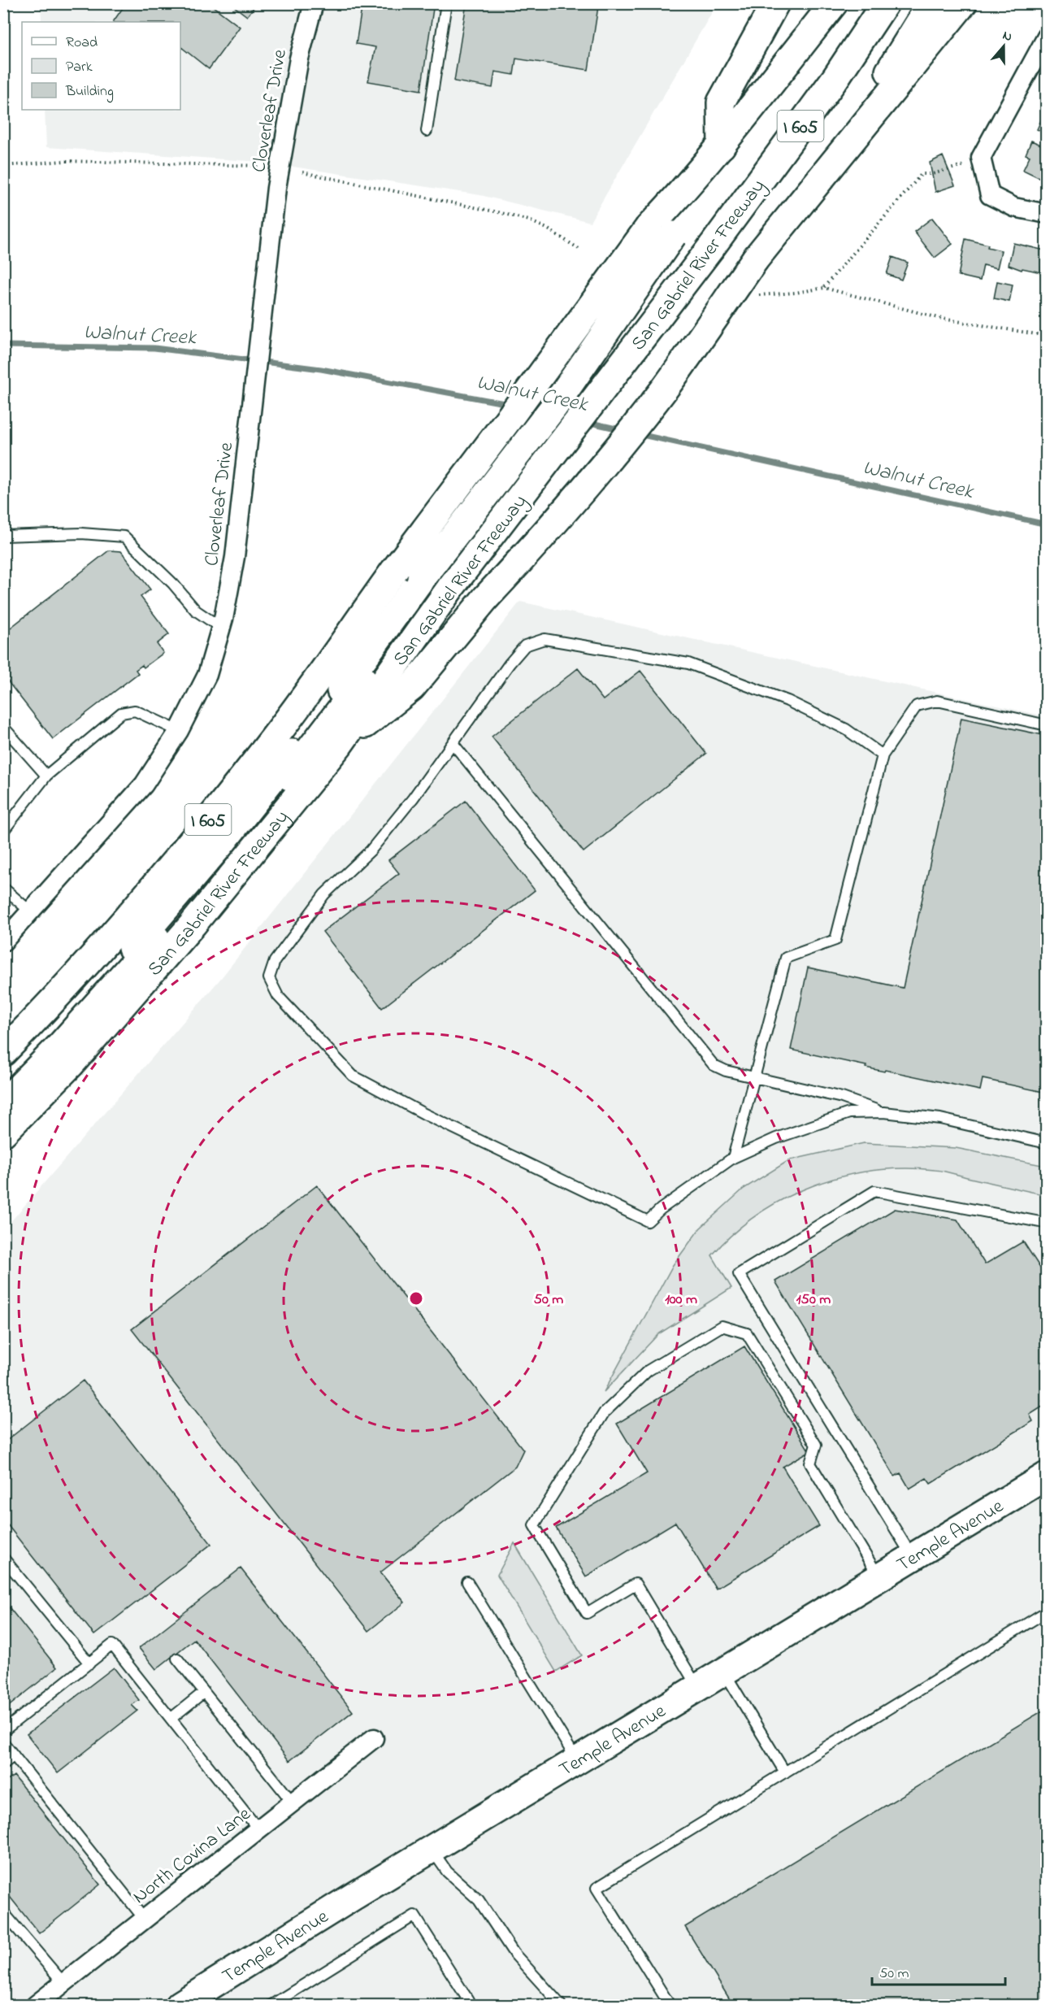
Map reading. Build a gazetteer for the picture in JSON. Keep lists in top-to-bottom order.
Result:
{
  "streets": {
    "main road": ["I 605", "San Gabriel River Freeway", "Temple Avenue"],
    "street": ["Cloverleaf Drive", "North Covina Lane"]
  },
  "water": ["Walnut Creek"],
  "legend": ["Road", "Park", "Building"],
  "scale_bar": "50 m",
  "north": "top",
  "rings": ["50 m", "100 m", "150 m"]
}
